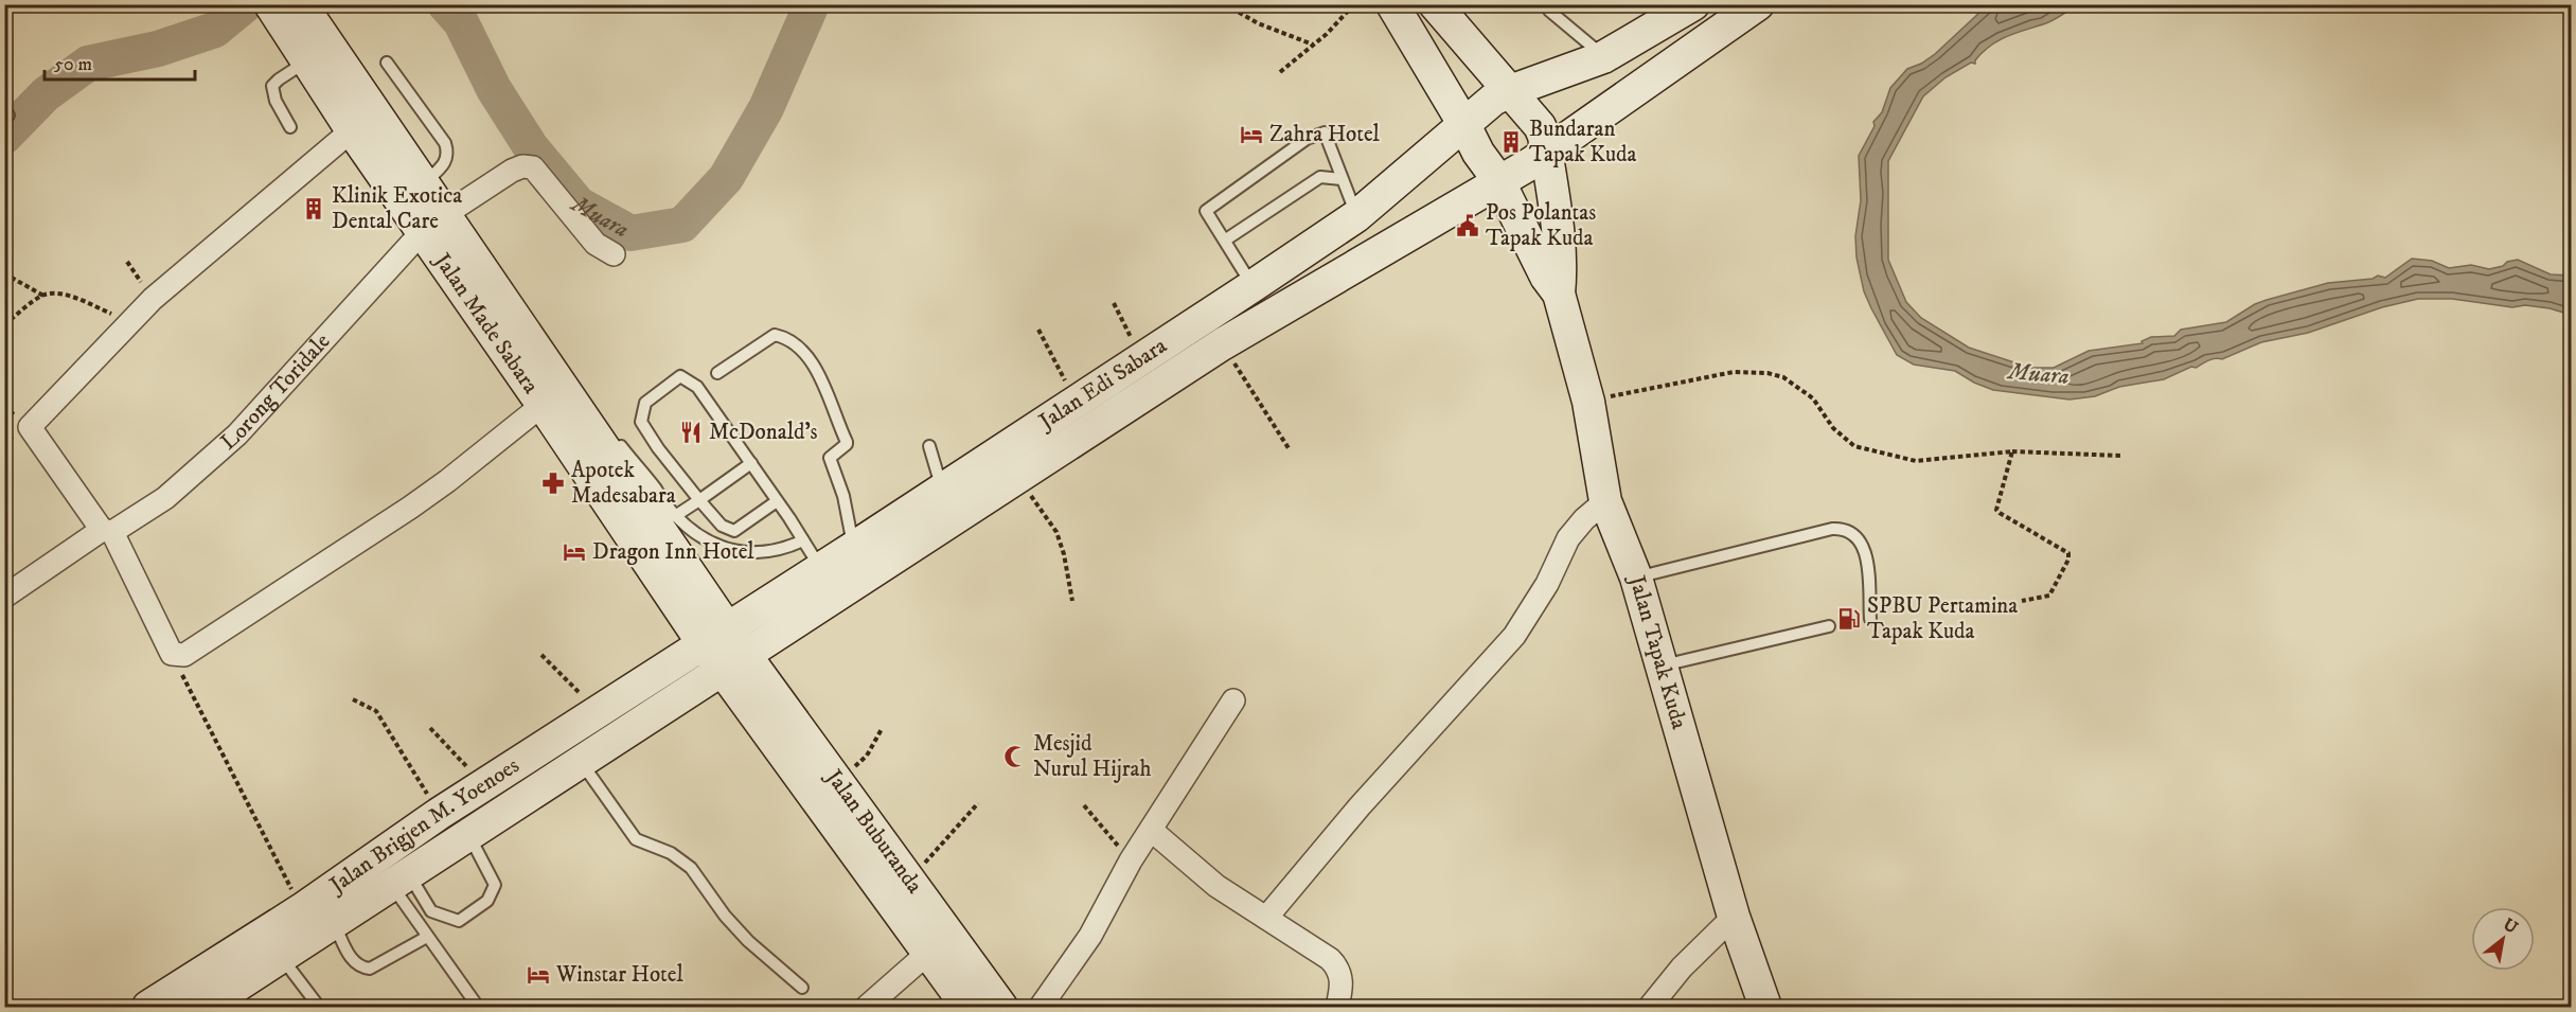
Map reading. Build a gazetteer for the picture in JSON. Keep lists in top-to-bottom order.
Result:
{
  "streets": {
    "main road": [
      "Jalan Made Sabara",
      "Jalan Edi Sabara",
      "Jalan Tapak Kuda",
      "Jalan Brigjen M. Yoenoes",
      "Jalan Buburanda"
    ],
    "street": ["Lorong Toridale"]
  },
  "crossings": [
    ["Jalan Made Sabara", "Jalan Edi Sabara"],
    ["Jalan Made Sabara", "Lorong Toridale"],
    ["Jalan Made Sabara", "Jalan Brigjen M. Yoenoes"],
    ["Jalan Edi Sabara", "Jalan Tapak Kuda"],
    ["Jalan Edi Sabara", "Jalan Brigjen M. Yoenoes"],
    ["Jalan Edi Sabara", "Jalan Buburanda"],
    ["Jalan Brigjen M. Yoenoes", "Jalan Buburanda"]
  ],
  "water": ["Muara"],
  "places": {
    "hotel": ["Zahra Hotel", "Dragon Inn Hotel", "Winstar Hotel"],
    "building": ["Bundaran Tapak Kuda", "Klinik Exotica Dental Care"],
    "public building": ["Pos Polantas Tapak Kuda"],
    "restaurant": ["McDonald's"],
    "pharmacy": ["Apotek Madesabara"],
    "fuel station": ["SPBU Pertamina Tapak Kuda"],
    "mosque": ["Mesjid Nurul Hijrah"]
  },
  "scale_bar": "50 m",
  "north": "top right"
}
